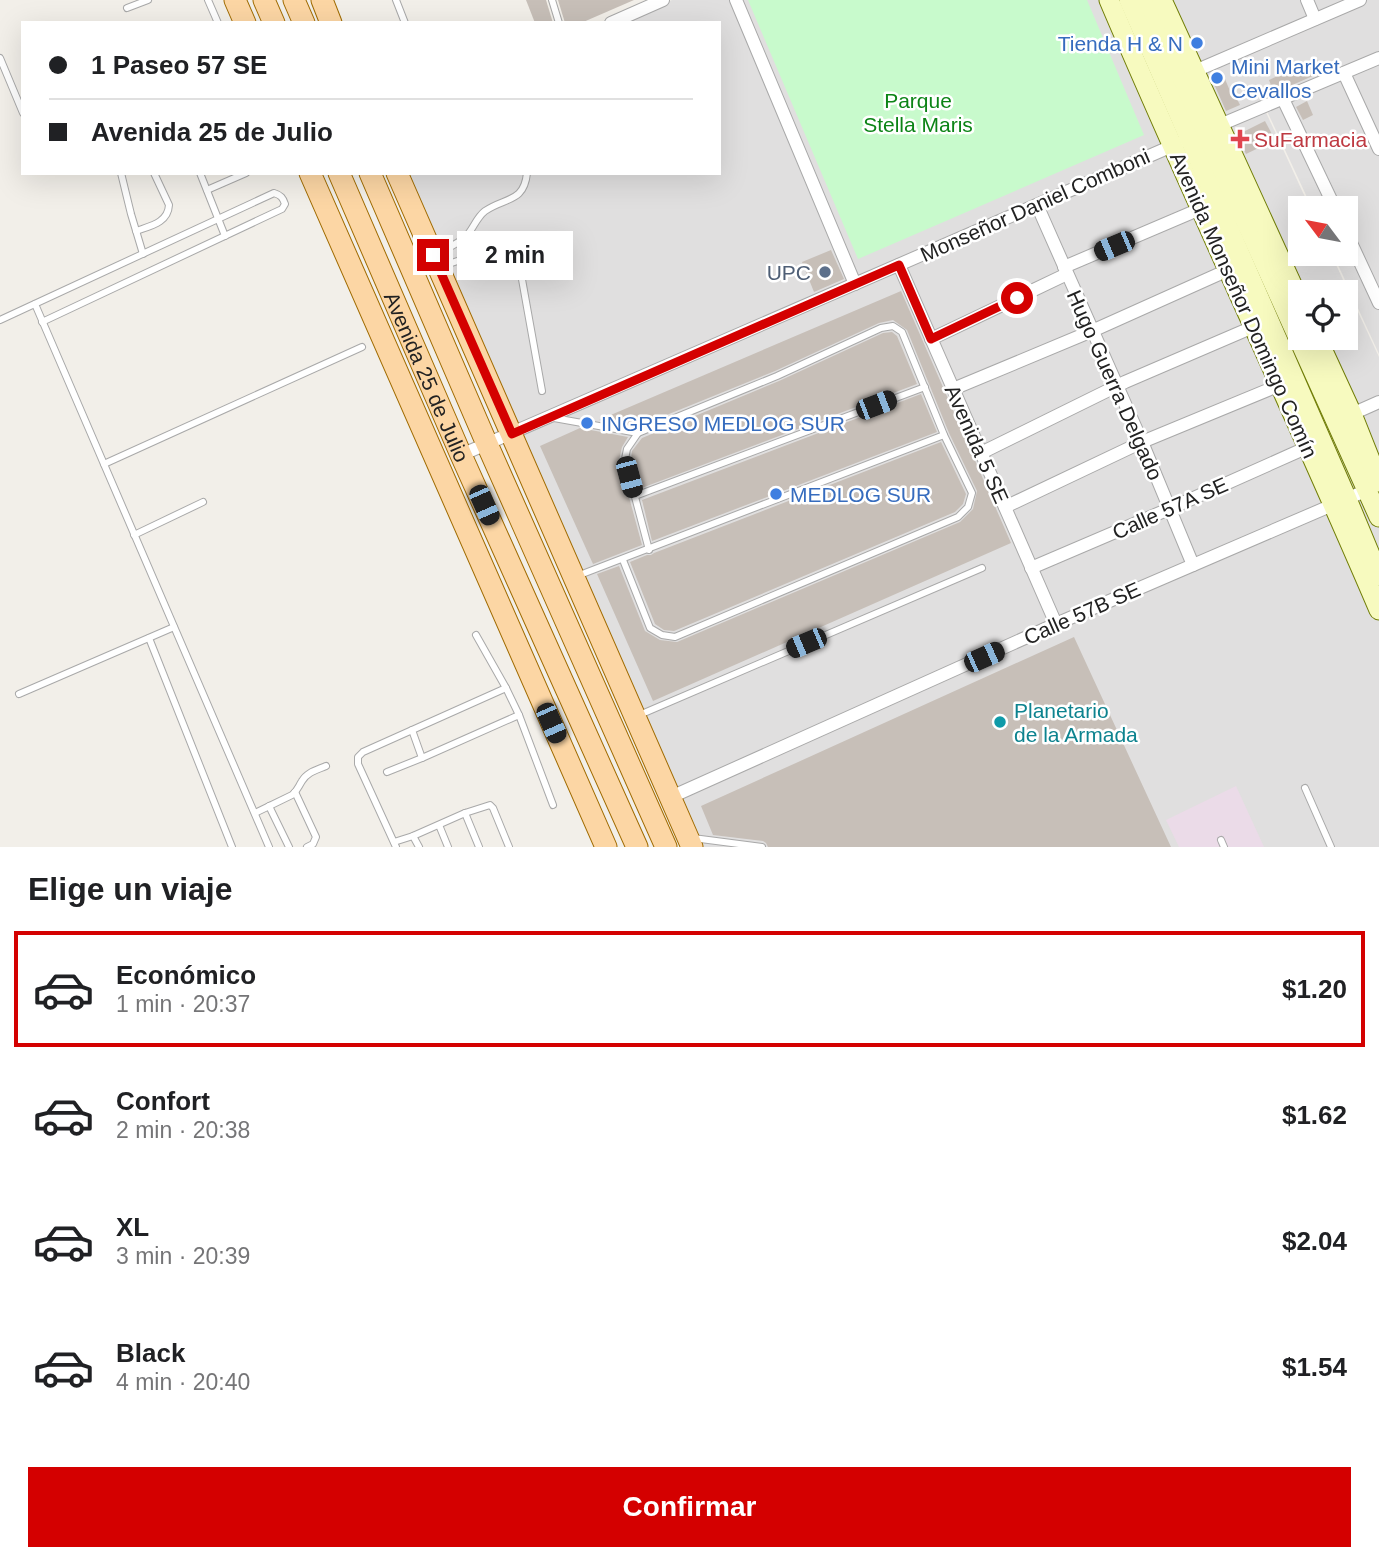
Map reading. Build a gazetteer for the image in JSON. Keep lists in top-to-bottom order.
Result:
{
  "streets": {
    "main road": ["Avenida Monseñor Domingo Comín", "Avenida 25 de Julio"],
    "street": [
      "Monseñor Daniel Comboni",
      "Hugo Guerra Delgado",
      "Avenida 5 SE",
      "Calle 57A SE",
      "Calle 57B SE"
    ]
  },
  "crossings": [
    ["Monseñor Daniel Comboni", "Avenida Monseñor Domingo Comín"],
    ["Monseñor Daniel Comboni", "Avenida 25 de Julio"],
    ["Monseñor Daniel Comboni", "Hugo Guerra Delgado"],
    ["Monseñor Daniel Comboni", "Avenida 5 SE"],
    ["Avenida Monseñor Domingo Comín", "Calle 57A SE"],
    ["Avenida Monseñor Domingo Comín", "Calle 57B SE"],
    ["Hugo Guerra Delgado", "Calle 57A SE"],
    ["Hugo Guerra Delgado", "Calle 57B SE"],
    ["Avenida 5 SE", "Calle 57A SE"],
    ["Avenida 5 SE", "Calle 57B SE"]
  ],
  "parks": ["Parque Stella Maris"],
  "places": {
    "other": [
      "Tienda H & N",
      "Mini Market Cevallos",
      "UPC",
      "INGRESO MEDLOG SUR",
      "MEDLOG SUR",
      "Planetario de la Armada"
    ],
    "health": ["SuFarmacia"]
  },
  "north": "top left",
  "page": {
    "banner": ["1 Paseo 57 SE", "Avenida 25 de Julio"],
    "bubble": "2 min",
    "heading": "Elige un viaje",
    "list": [
      {
        "name": "Económico",
        "note": "1 min · 20:37",
        "value": "$1.20"
      },
      {
        "name": "Confort",
        "note": "2 min · 20:38",
        "value": "$1.62"
      },
      {
        "name": "XL",
        "note": "3 min · 20:39",
        "value": "$2.04"
      },
      {
        "name": "Black",
        "note": "4 min · 20:40",
        "value": "$1.54"
      }
    ],
    "buttons": "Confirmar"
  }
}
